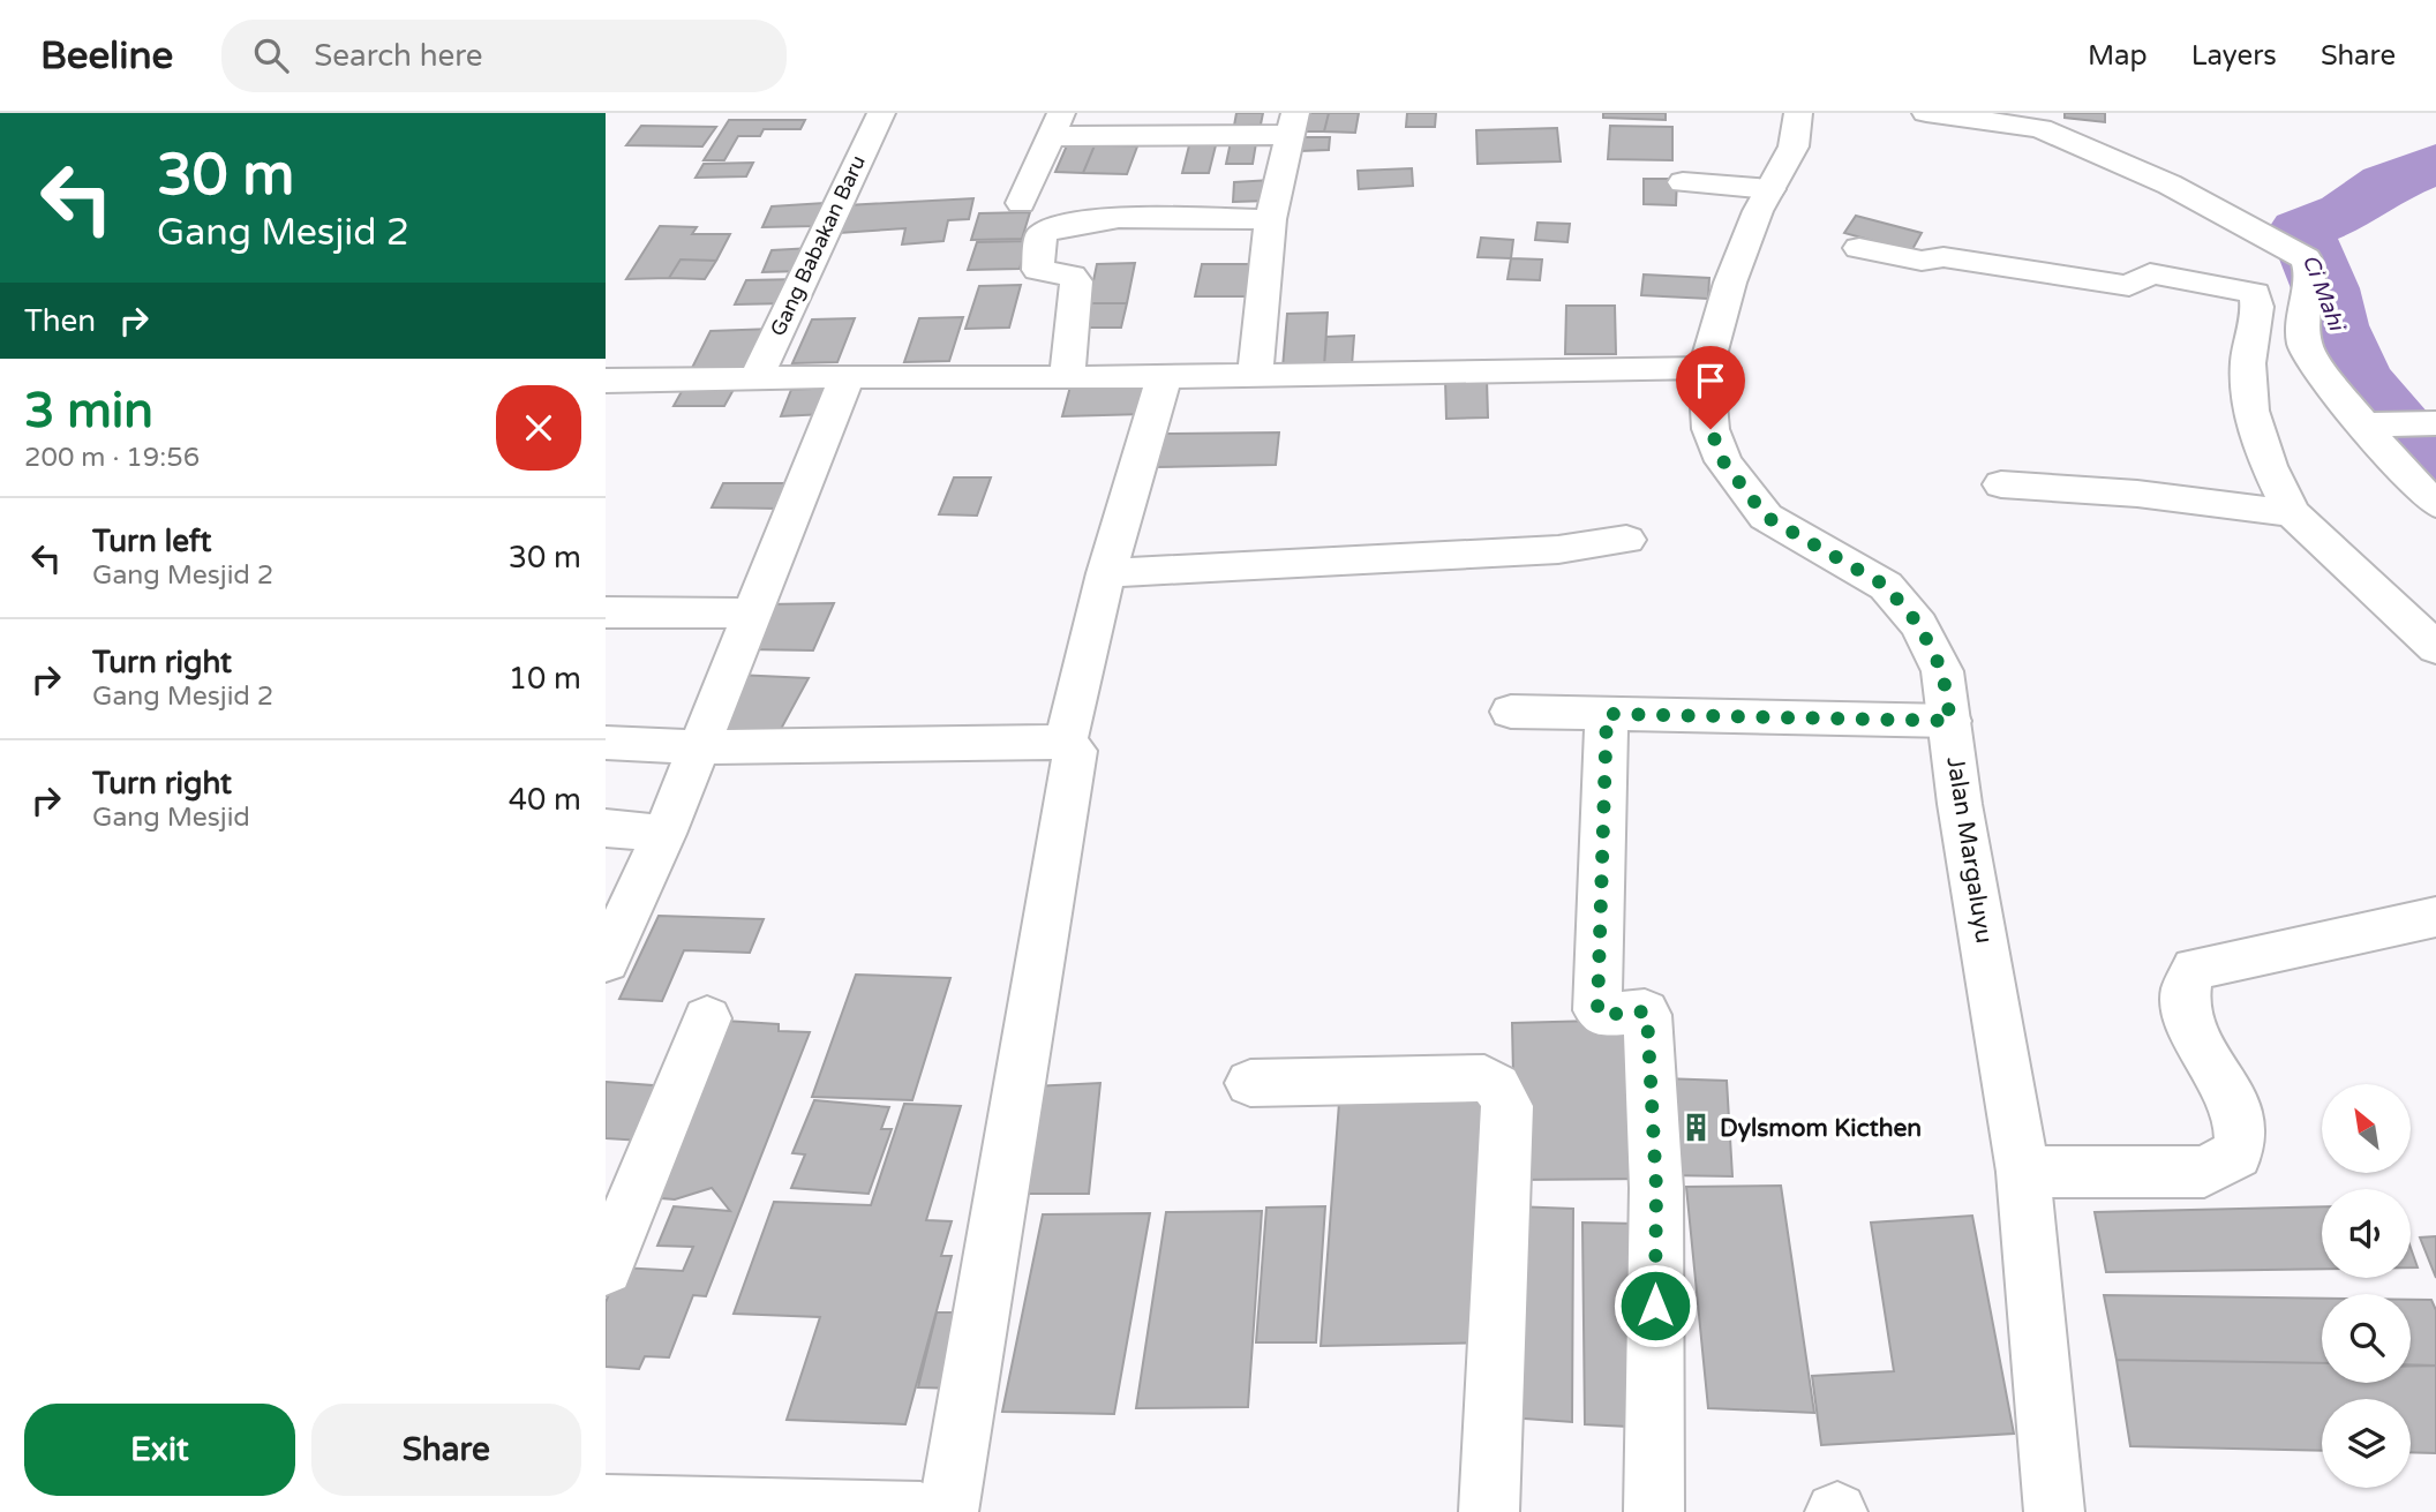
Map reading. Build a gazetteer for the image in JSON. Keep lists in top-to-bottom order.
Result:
{
  "streets": {
    "main road": ["Gang Babakan Baru", "Jalan Margaluyu"]
  },
  "water": ["Ci Mahi"],
  "places": {
    "building": ["Dylsmom Kicthen"]
  },
  "north": "top left",
  "page": {
    "header": "Beeline",
    "search": "Search here",
    "nav": ["Map", "Layers", "Share"],
    "turn": ["30 m", "Gang Mesjid 2"],
    "then": "Then",
    "heading": ["3 min", "200 m · 19:56"],
    "list": [
      {
        "name": "Turn left",
        "note": "Gang Mesjid 2",
        "value": "30 m"
      },
      {
        "name": "Turn right",
        "note": "Gang Mesjid 2",
        "value": "10 m"
      },
      {
        "name": "Turn right",
        "note": "Gang Mesjid",
        "value": "40 m"
      }
    ],
    "buttons": ["Exit", "Share"]
  }
}
